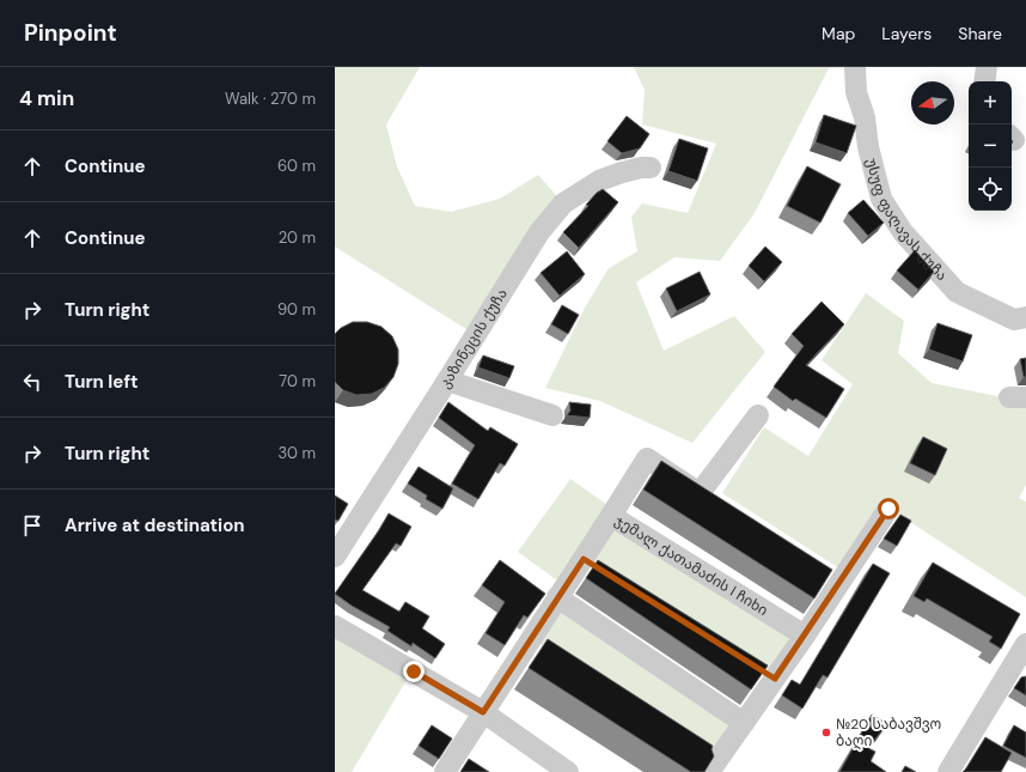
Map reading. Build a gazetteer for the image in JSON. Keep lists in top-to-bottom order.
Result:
{
  "streets": {
    "street": ["უსუფ ფაღავას ქუჩა", "კაზინეცის ქუჩა", "ჯემალ ქათამაძის I ჩიხი"]
  },
  "places": ["№20 საბავშვო ბაღი"],
  "north": "left",
  "page": {
    "header": "Pinpoint",
    "nav": ["Map", "Layers", "Share"],
    "heading": ["4 min", "Walk · 270 m"],
    "map_buttons": ["+", "−"],
    "list": [
      ["Continue", "60 m"],
      ["Continue", "20 m"],
      ["Turn right", "90 m"],
      ["Turn left", "70 m"],
      ["Turn right", "30 m"],
      "Arrive at destination"
    ]
  }
}
